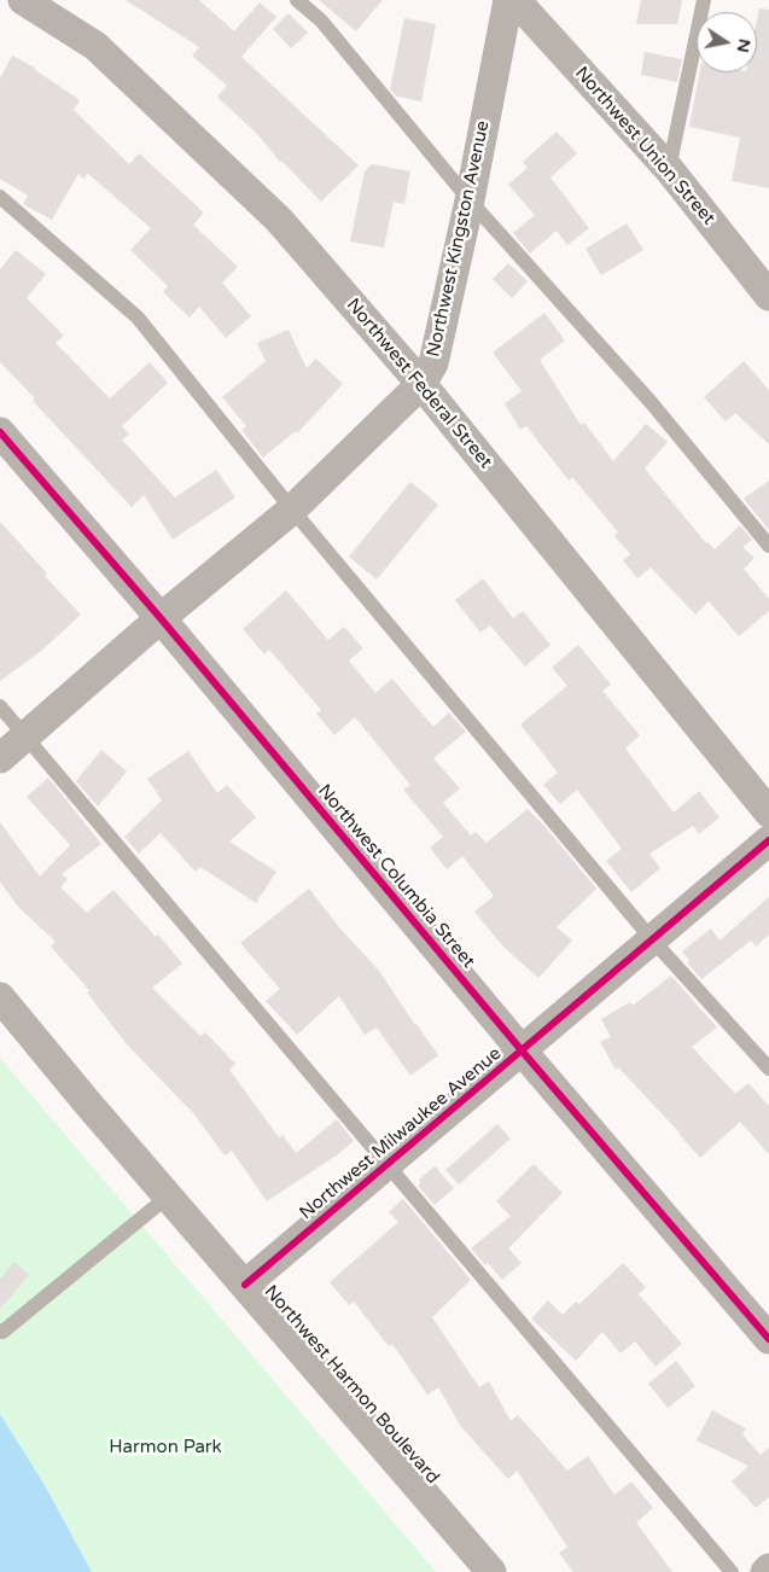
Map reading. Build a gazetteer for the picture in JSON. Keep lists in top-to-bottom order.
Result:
{
  "streets": {
    "street": [
      "Northwest Union Street",
      "Northwest Kingston Avenue",
      "Northwest Federal Street",
      "Northwest Columbia Street",
      "Northwest Milwaukee Avenue",
      "Northwest Harmon Boulevard"
    ]
  },
  "crossings": [
    ["Northwest Kingston Avenue", "Northwest Federal Street"],
    ["Northwest Kingston Avenue", "Northwest Columbia Street"],
    ["Northwest Columbia Street", "Northwest Milwaukee Avenue"],
    ["Northwest Milwaukee Avenue", "Northwest Harmon Boulevard"]
  ],
  "parks": ["Harmon Park"],
  "north": "right"
}
